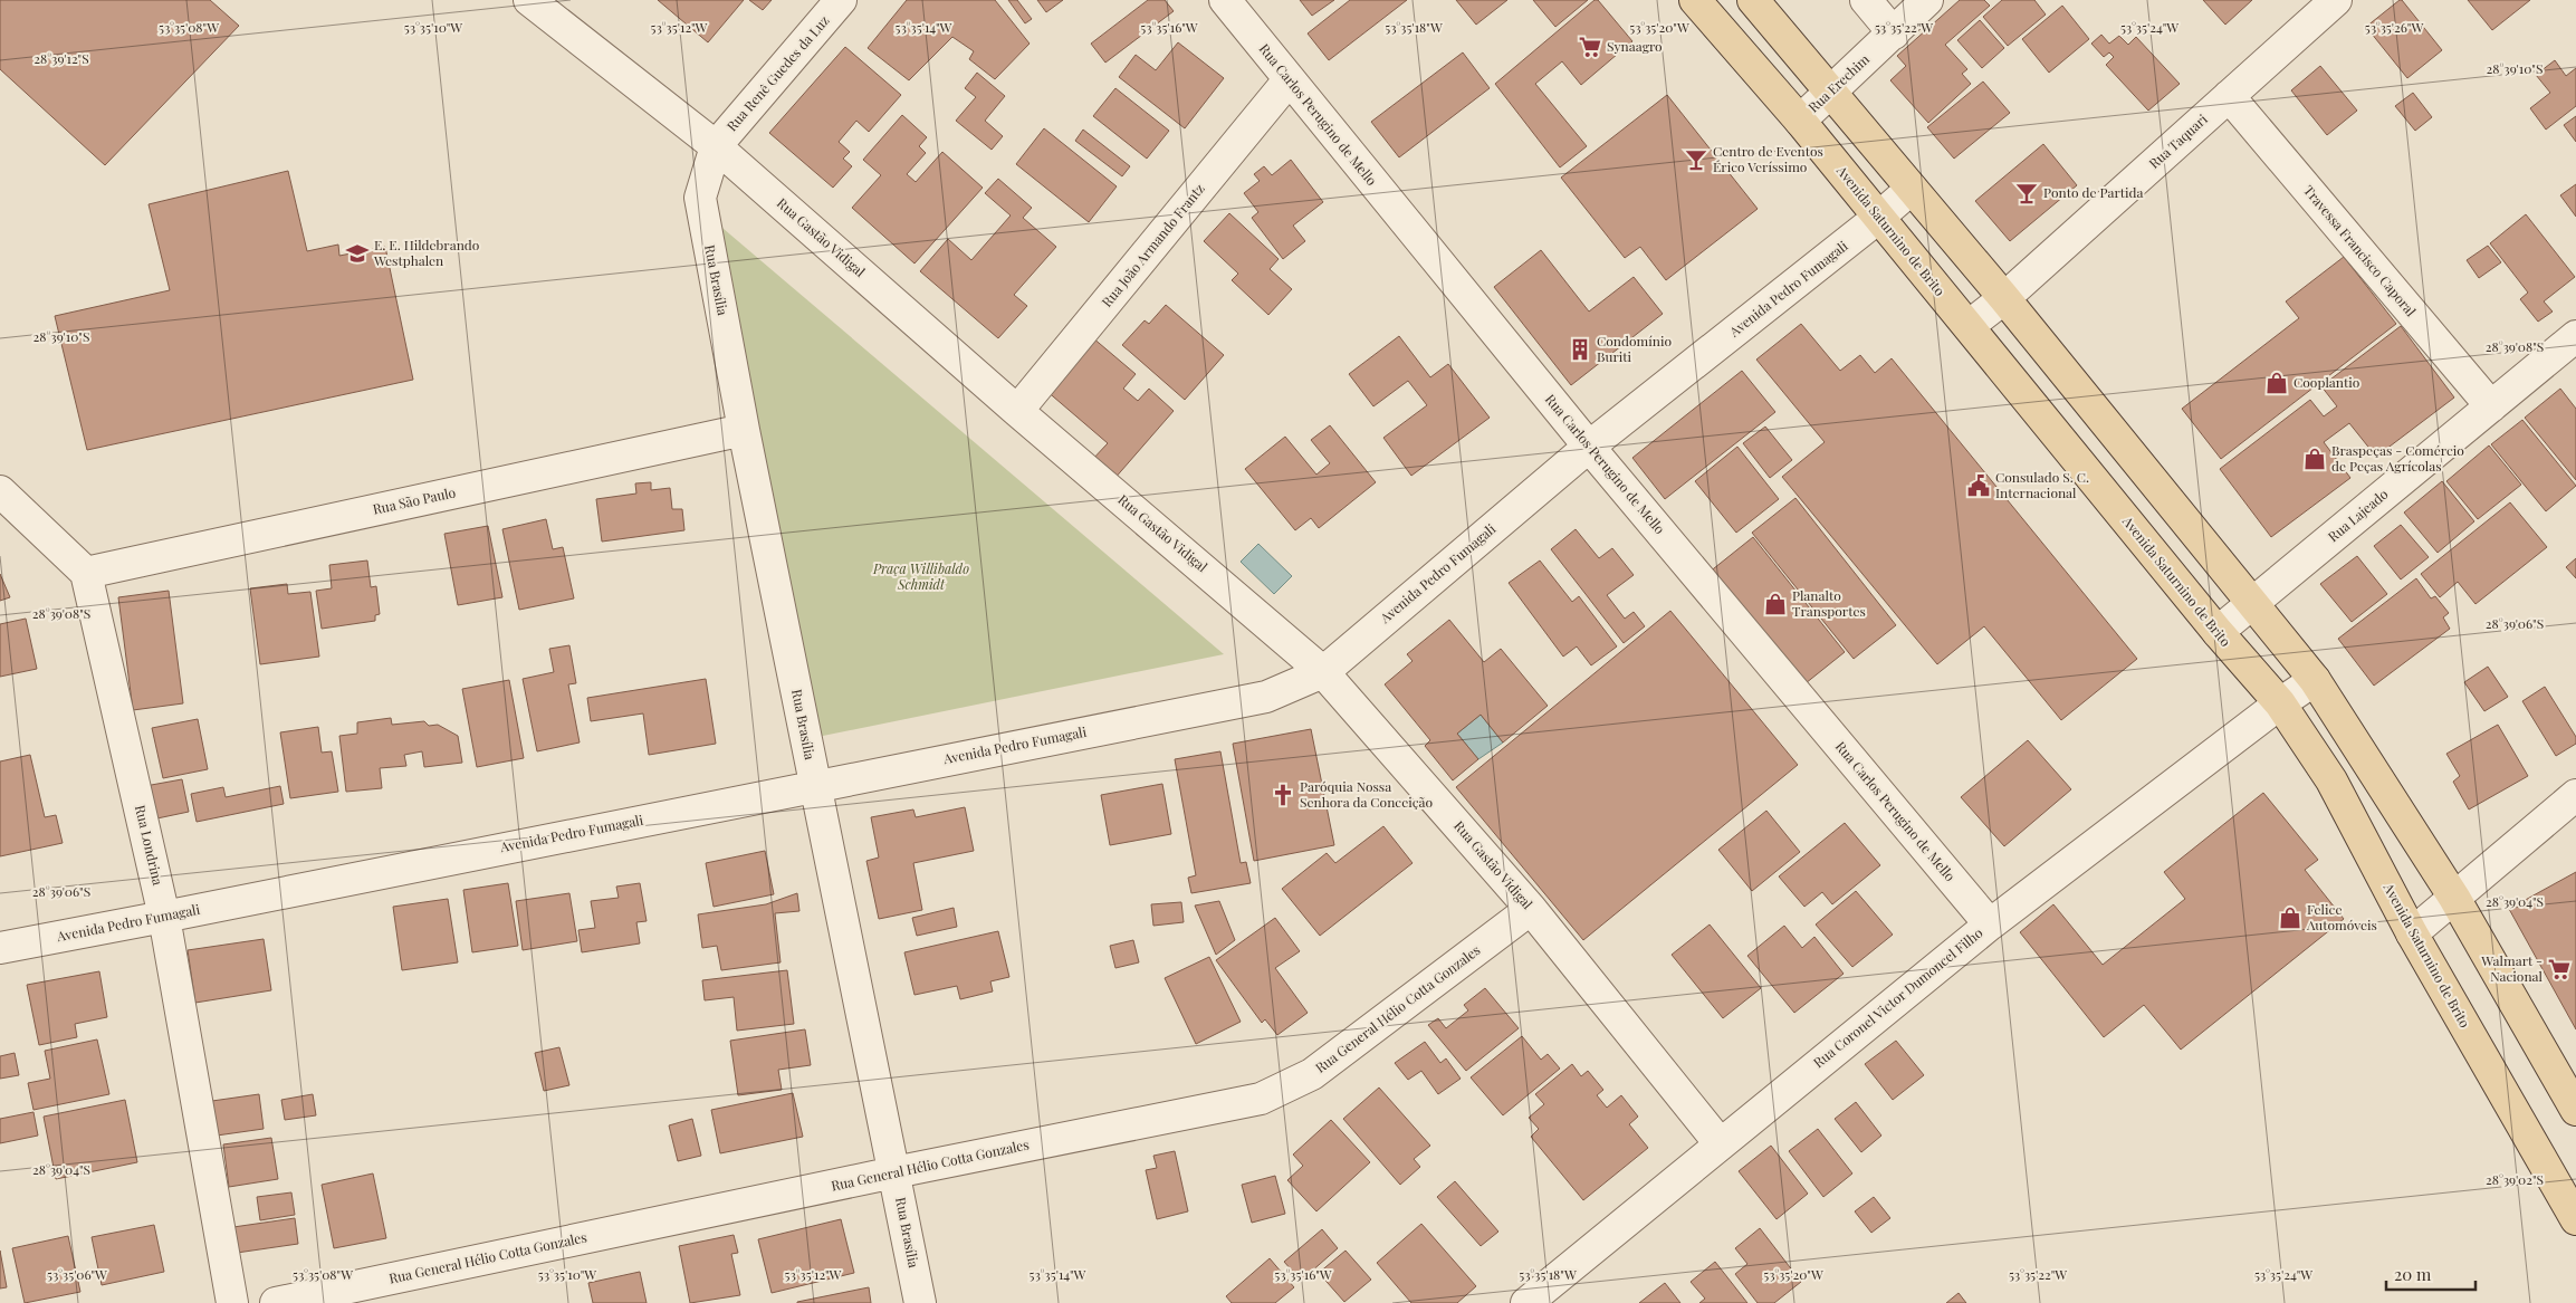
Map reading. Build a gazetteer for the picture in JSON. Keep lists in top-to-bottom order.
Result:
{
  "streets": {
    "main road": ["Avenida Saturnino de Brito"],
    "street": [
      "Rua Renê Guedes da Luz",
      "Rua Erechim",
      "Rua Carlos Perugino de Mello",
      "Rua Taquari",
      "Rua Gastão Vidigal",
      "Rua João Armando Frantz",
      "Travessa Francisco Caporal",
      "Rua Brasília",
      "Avenida Pedro Fumagali",
      "Rua São Paulo",
      "Rua Lajeado",
      "Rua Londrina",
      "Rua Coronel Victor Dumoncel Filho",
      "Rua General Hélio Cotta Gonzales"
    ]
  },
  "crossings": [
    ["Rua Renê Guedes da Luz", "Rua Gastão Vidigal"],
    ["Rua Renê Guedes da Luz", "Rua Brasília"],
    ["Rua Erechim", "Avenida Saturnino de Brito"],
    ["Rua Carlos Perugino de Mello", "Rua João Armando Frantz"],
    ["Rua Carlos Perugino de Mello", "Avenida Pedro Fumagali"],
    ["Rua Carlos Perugino de Mello", "Rua Coronel Victor Dumoncel Filho"],
    ["Rua Taquari", "Avenida Saturnino de Brito"],
    ["Rua Taquari", "Travessa Francisco Caporal"],
    ["Avenida Saturnino de Brito", "Avenida Pedro Fumagali"],
    ["Avenida Saturnino de Brito", "Rua Lajeado"],
    ["Avenida Saturnino de Brito", "Rua Coronel Victor Dumoncel Filho"],
    ["Rua Gastão Vidigal", "Rua João Armando Frantz"],
    ["Rua Gastão Vidigal", "Rua Brasília"],
    ["Rua Gastão Vidigal", "Avenida Pedro Fumagali"],
    ["Rua Gastão Vidigal", "Rua Coronel Victor Dumoncel Filho"],
    ["Rua Gastão Vidigal", "Rua General Hélio Cotta Gonzales"],
    ["Travessa Francisco Caporal", "Rua Lajeado"],
    ["Rua Brasília", "Avenida Pedro Fumagali"],
    ["Rua Brasília", "Rua São Paulo"],
    ["Rua Brasília", "Rua General Hélio Cotta Gonzales"],
    ["Avenida Pedro Fumagali", "Rua Londrina"],
    ["Rua São Paulo", "Rua Londrina"]
  ],
  "parks": ["Praça Willibaldo Schmidt"],
  "places": {
    "supermarket": ["Synaagro", "Walmart - Nacional"],
    "bar": ["Centro de Eventos Érico Veríssimo", "Ponto de Partida"],
    "school or university": ["E. E. Hildebrando Westphalen"],
    "building": ["Condomínio Buriti"],
    "shop": [
      "Cooplantio",
      "Braspeças - Comércio de Peças Agrícolas",
      "Planalto Transportes",
      "Felice Automóveis"
    ],
    "public building": ["Consulado S. C. Internacional"],
    "church": ["Paróquia Nossa Senhora da Conceição"]
  },
  "scale_bar": "20 m",
  "coordinates": [
    "53°35'08\"W",
    "53°35'10\"W",
    "53°35'12\"W",
    "53°35'14\"W",
    "53°35'16\"W",
    "53°35'18\"W",
    "53°35'20\"W",
    "53°35'22\"W",
    "53°35'24\"W",
    "53°35'26\"W",
    "28°39'12\"S",
    "28°39'10\"S",
    "28°39'08\"S",
    "28°39'06\"S",
    "28°39'04\"S",
    "28°39'02\"S",
    "53°35'06\"W"
  ]
}
